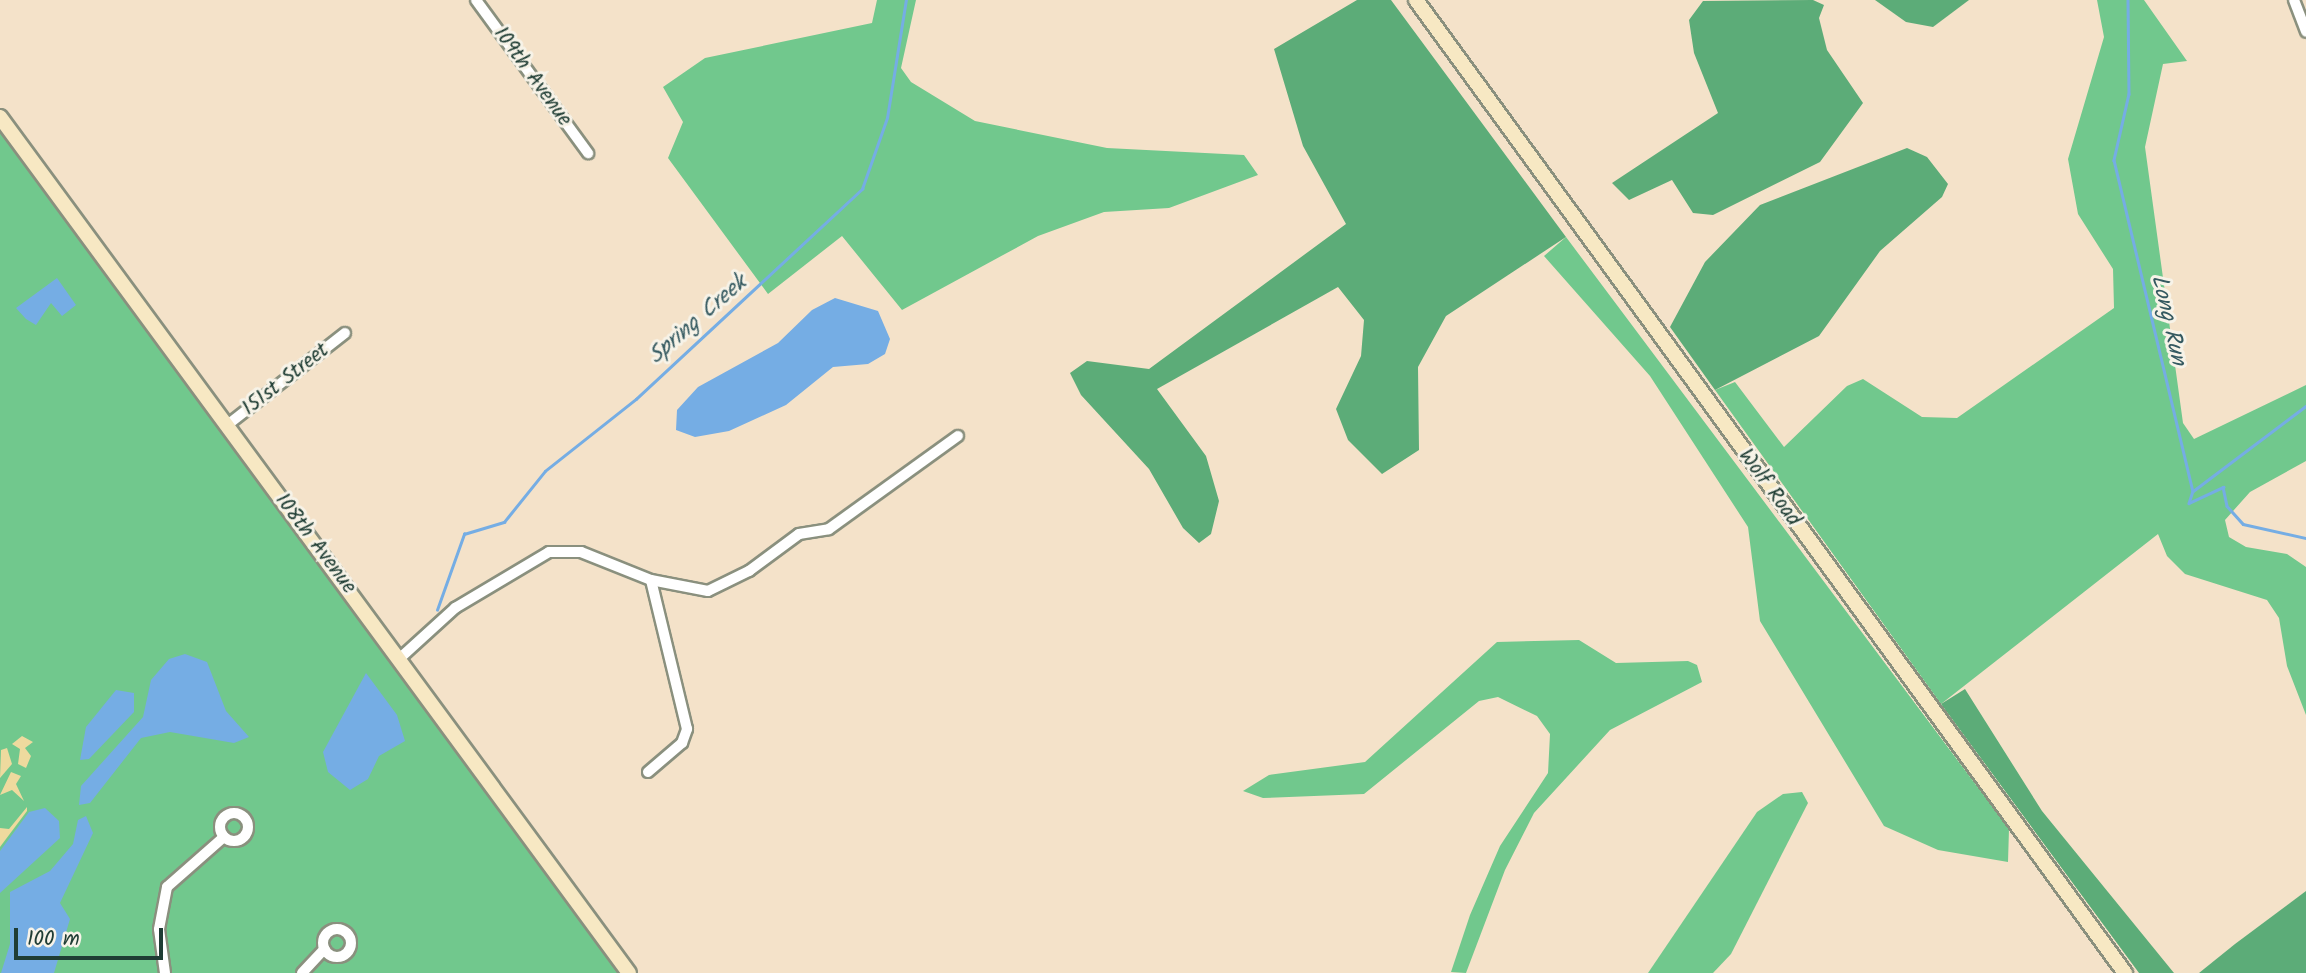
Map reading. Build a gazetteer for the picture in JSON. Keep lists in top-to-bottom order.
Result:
{
  "streets": {
    "main road": ["Wolf Road", "108th Avenue"],
    "street": ["109th Avenue", "151st Street"]
  },
  "crossings": [
    ["151st Street", "108th Avenue"]
  ],
  "water": ["Spring Creek", "Long Run"],
  "scale_bar": "100 m"
}
